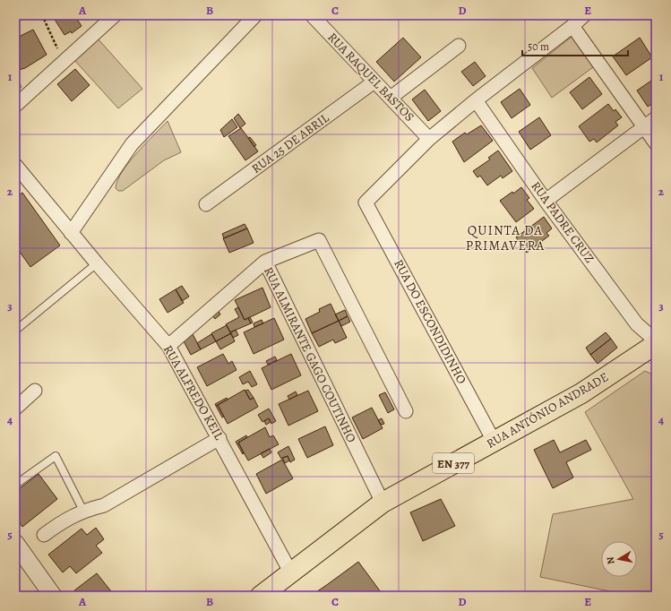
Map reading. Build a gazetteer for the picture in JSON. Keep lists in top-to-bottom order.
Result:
{
  "streets": {
    "main road": ["RUA ANTÓNIO ANDRADE", "EN 377"],
    "street": [
      "RUA RAQUEL BASTOS",
      "RUA 25 DE ABRIL",
      "RUA PADRE CRUZ",
      "RUA DO ESCONDIDINHO",
      "RUA ALMIRANTE GAGO COUTINHO",
      "RUA ALFREDO KEIL"
    ]
  },
  "crossings": [
    ["RUA RAQUEL BASTOS", "RUA 25 DE ABRIL"],
    ["RUA RAQUEL BASTOS", "RUA DO ESCONDIDINHO"],
    ["RUA DO ESCONDIDINHO", "RUA ANTÓNIO ANDRADE"],
    ["RUA ALMIRANTE GAGO COUTINHO", "RUA ALFREDO KEIL"],
    ["RUA ALMIRANTE GAGO COUTINHO", "RUA ANTÓNIO ANDRADE"],
    ["RUA ALFREDO KEIL", "RUA ANTÓNIO ANDRADE"]
  ],
  "districts": ["QUINTA DA PRIMAVERA"],
  "scale_bar": "50 m",
  "north": "left",
  "grid": {
    "columns": [
      "A",
      "B",
      "C",
      "D",
      "E"
    ],
    "rows": [
      "1",
      "2",
      "3",
      "4",
      "5"
    ]
  }
}
